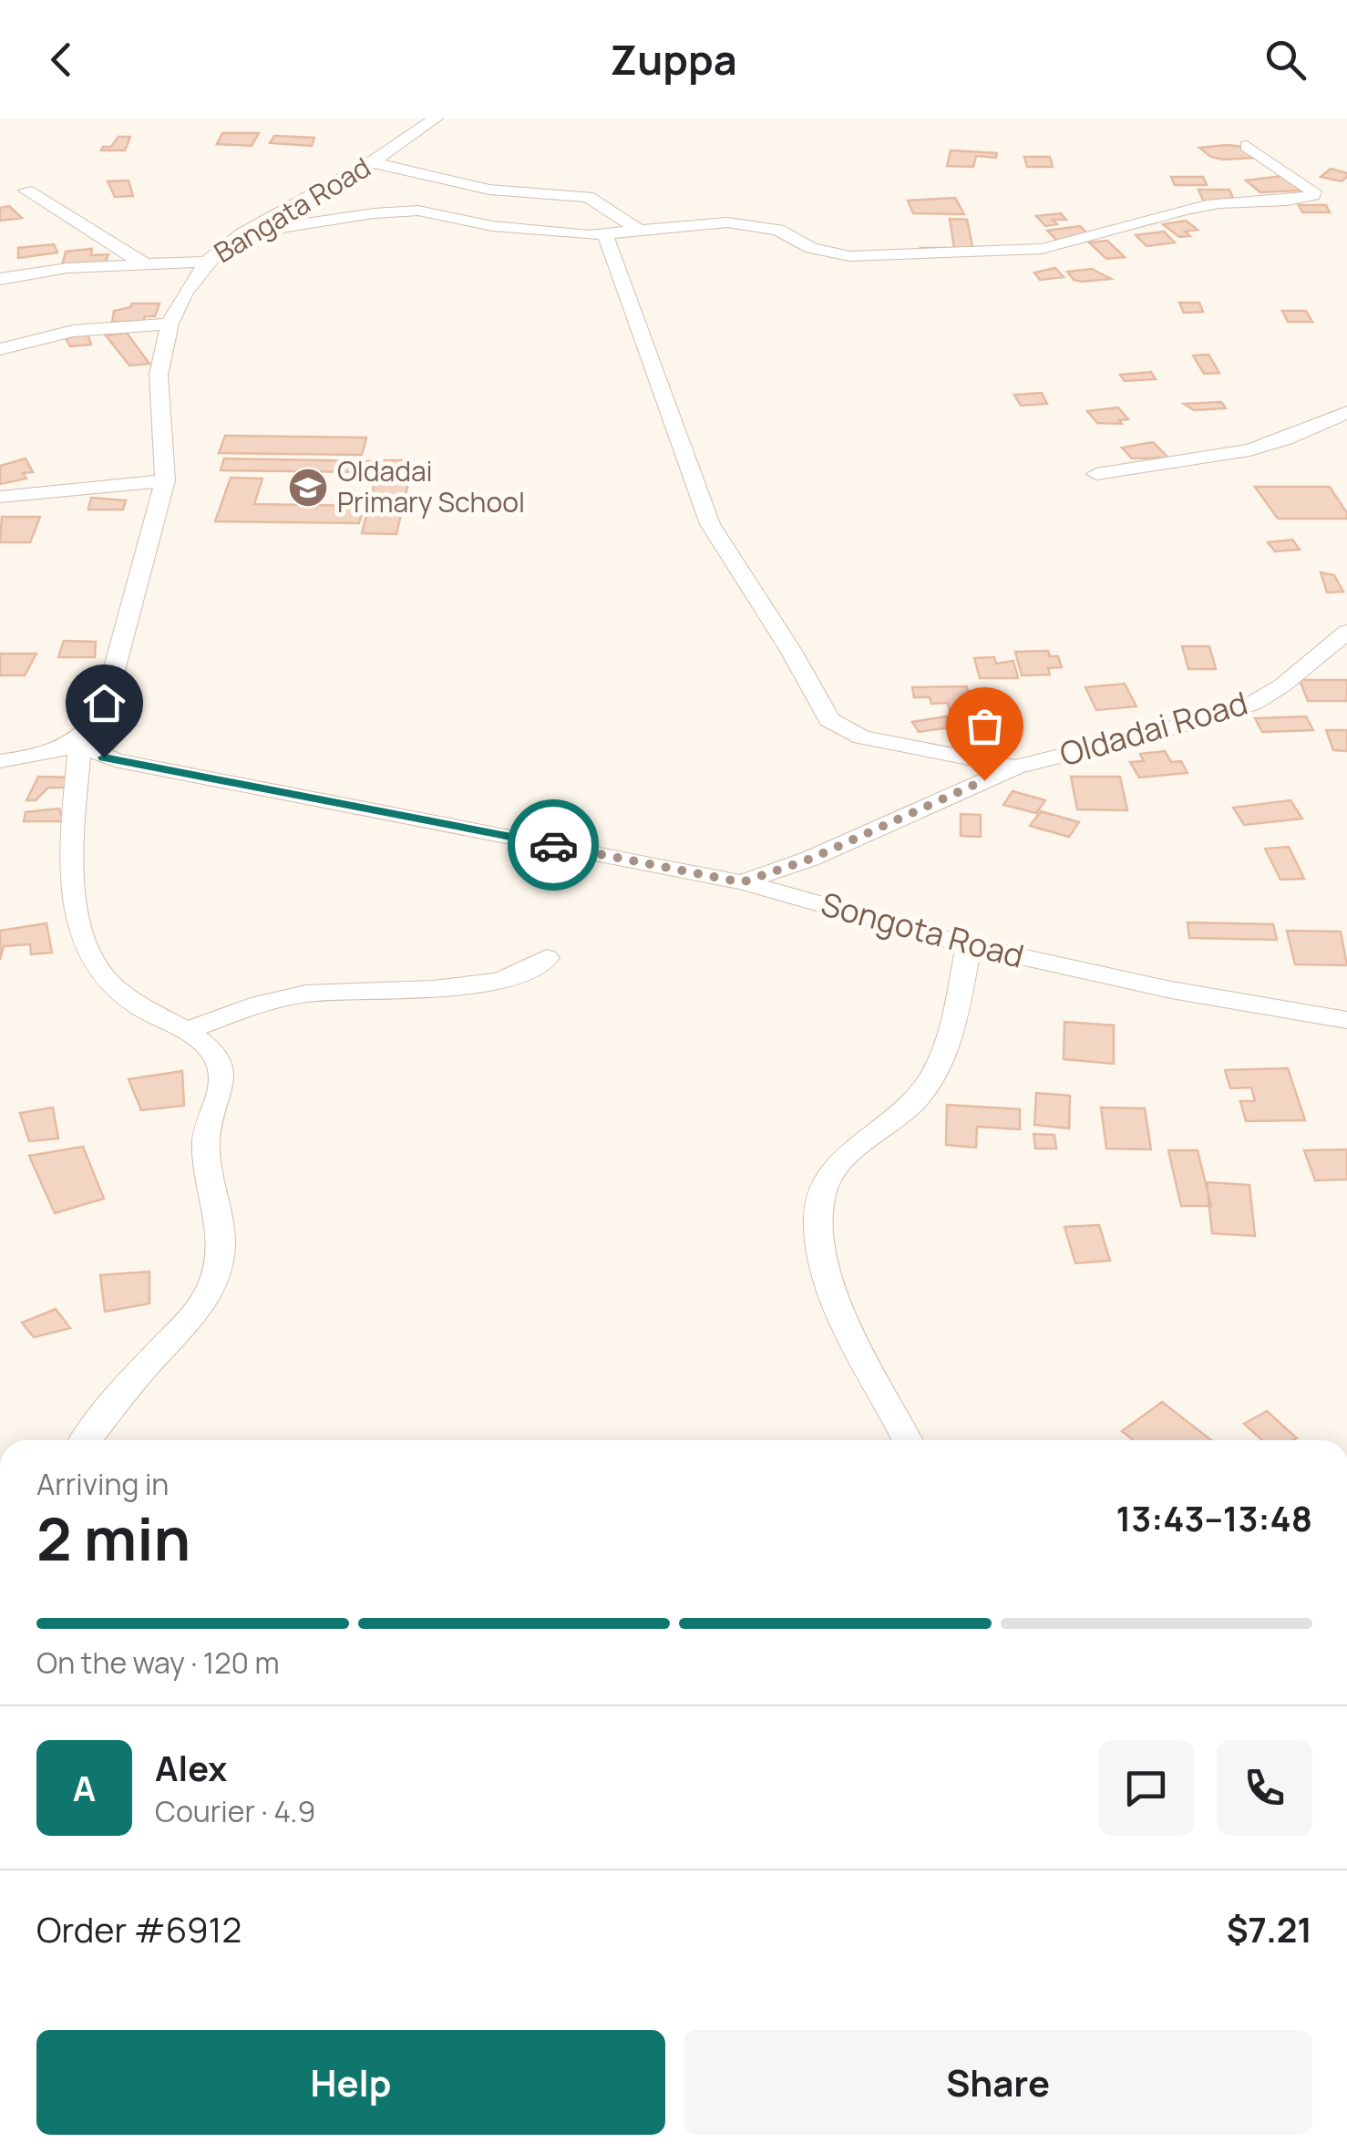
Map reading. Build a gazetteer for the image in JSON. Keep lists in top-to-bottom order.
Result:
{
  "streets": {
    "street": ["Bangata Road", "Oldadai Road", "Songota Road"]
  },
  "crossings": [
    ["Bangata Road", "Songota Road"],
    ["Oldadai Road", "Songota Road"]
  ],
  "places": {
    "school or university": ["Oldadai Primary School"]
  },
  "page": {
    "header": "Zuppa",
    "heading": ["2 min", "Arriving in", "13:43–13:48"],
    "panel": [
      "Alex",
      "Courier · 4.9",
      "Order #6912",
      "$7.21"
    ],
    "bar": "On the way · 120 m",
    "round": "A",
    "buttons": ["Help", "Share"]
  }
}
